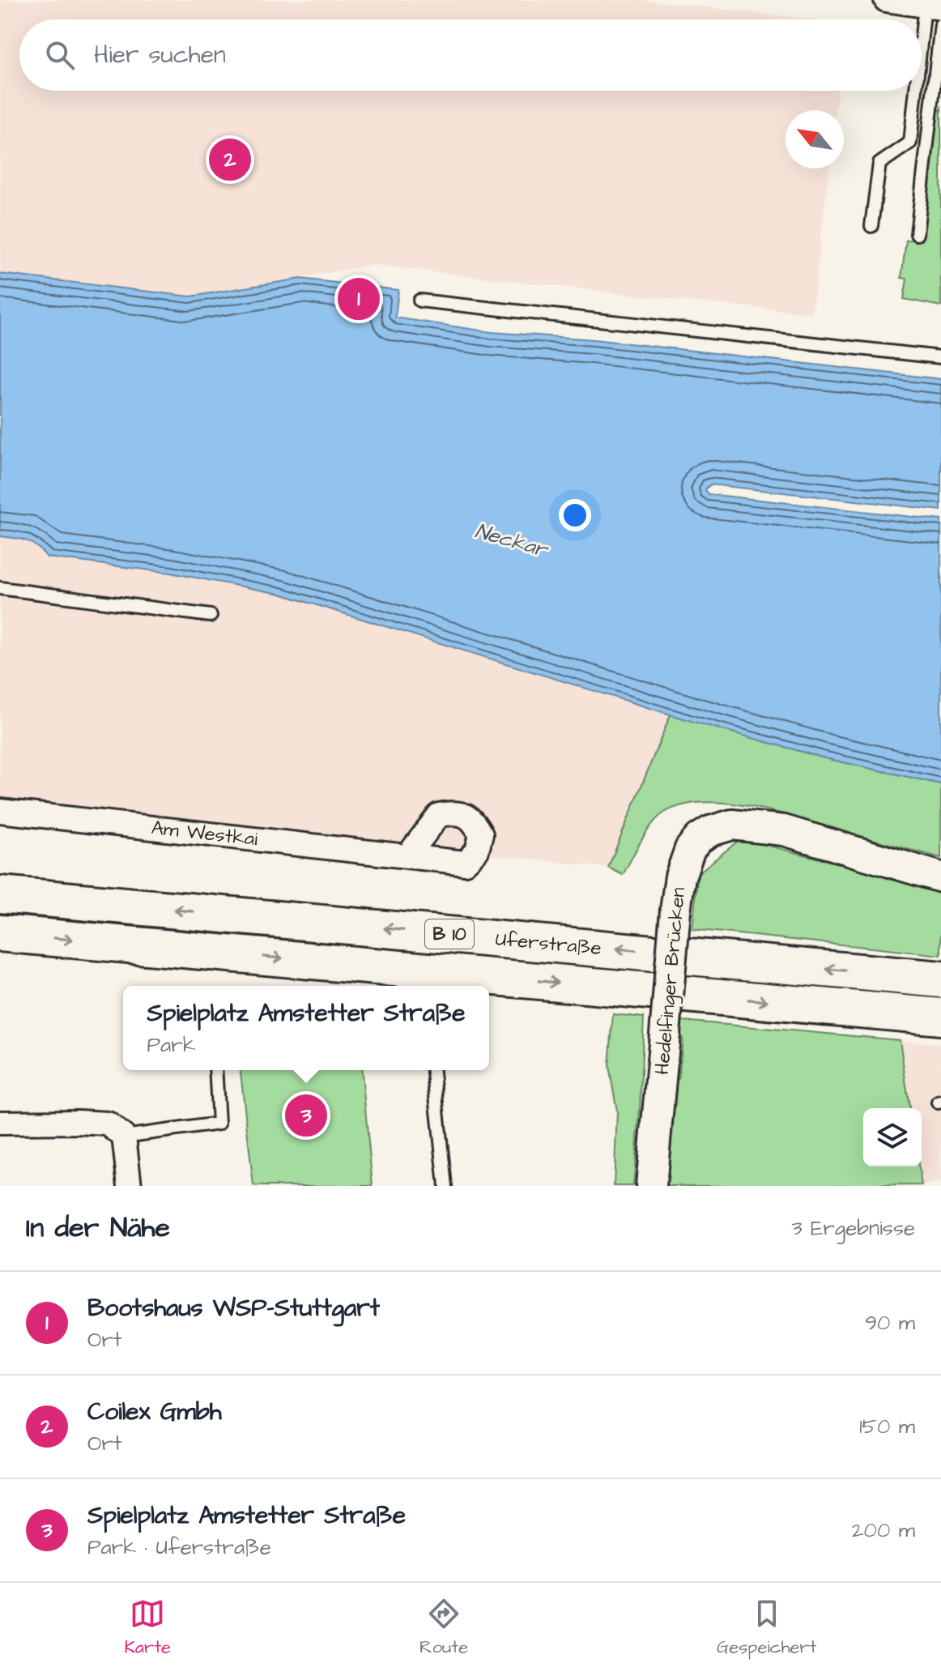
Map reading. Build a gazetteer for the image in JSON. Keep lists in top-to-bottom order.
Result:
{
  "streets": {
    "highway": ["B 10", "Uferstraße"],
    "street": ["Am Westkai", "Hedelfinger Brücken"]
  },
  "water": ["Neckar"],
  "north": "top left",
  "page": {
    "search": "Hier suchen",
    "pins": ["2", "1", "3"],
    "popup": ["Spielplatz Amstetter Straße", "Park"],
    "heading": ["In der Nähe", "3 Ergebnisse"],
    "list": [
      {
        "mark": "1",
        "name": "Bootshaus WSP-Stuttgart",
        "note": "Ort",
        "value": "90 m"
      },
      {
        "mark": "2",
        "name": "Coilex Gmbh",
        "note": "Ort",
        "value": "150 m"
      },
      {
        "mark": "3",
        "name": "Spielplatz Amstetter Straße",
        "note": "Park · Uferstraße",
        "value": "200 m"
      }
    ],
    "nav": ["Karte", "Route", "Gespeichert"]
  }
}
